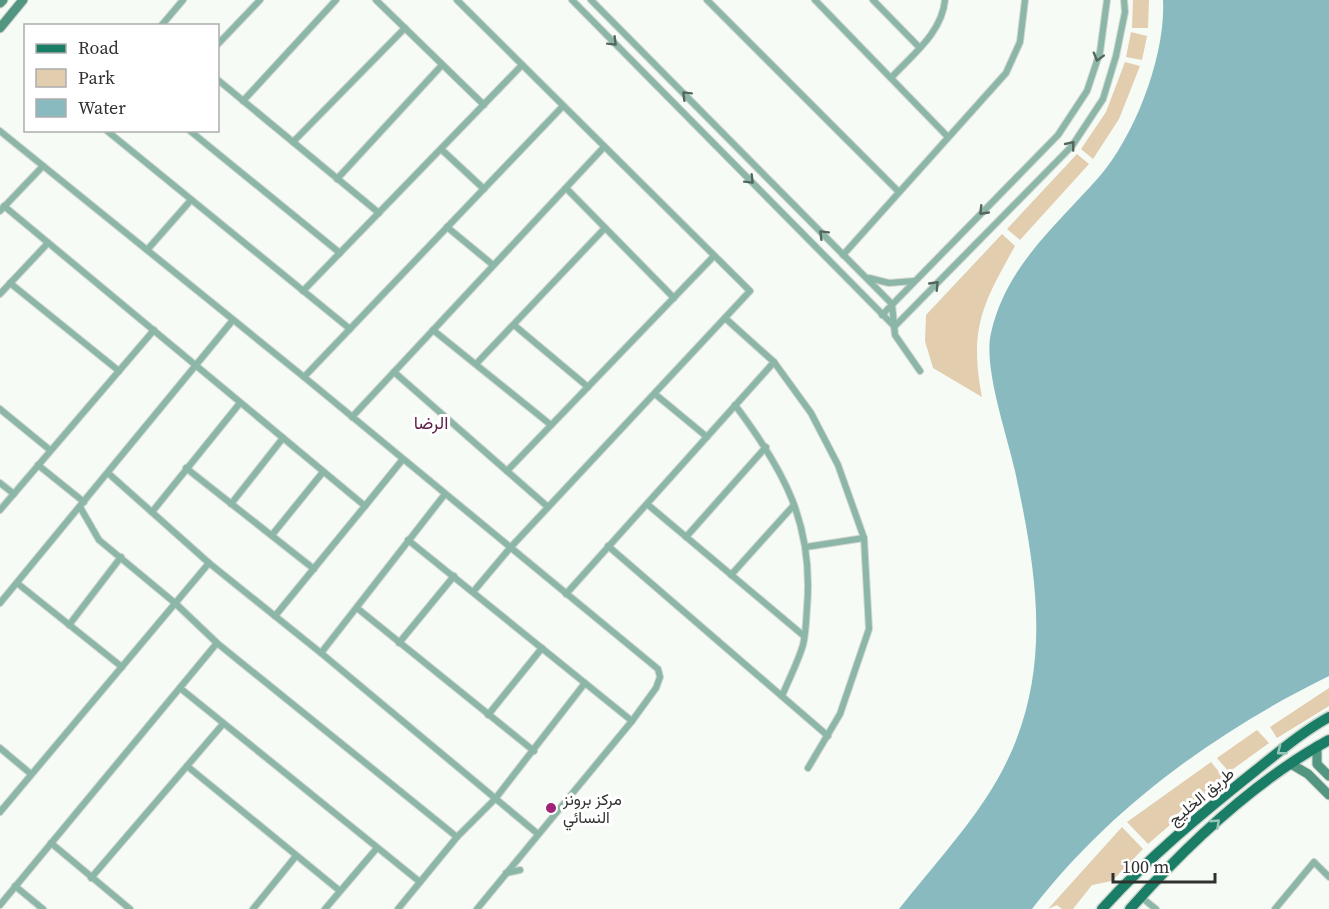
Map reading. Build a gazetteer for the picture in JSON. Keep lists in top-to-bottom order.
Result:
{
  "streets": {
    "main road": ["طريق الخليج"]
  },
  "districts": ["الرضا"],
  "places": ["مركز برونز النسائي"],
  "legend": ["Road", "Park", "Water"],
  "scale_bar": "100 m"
}
